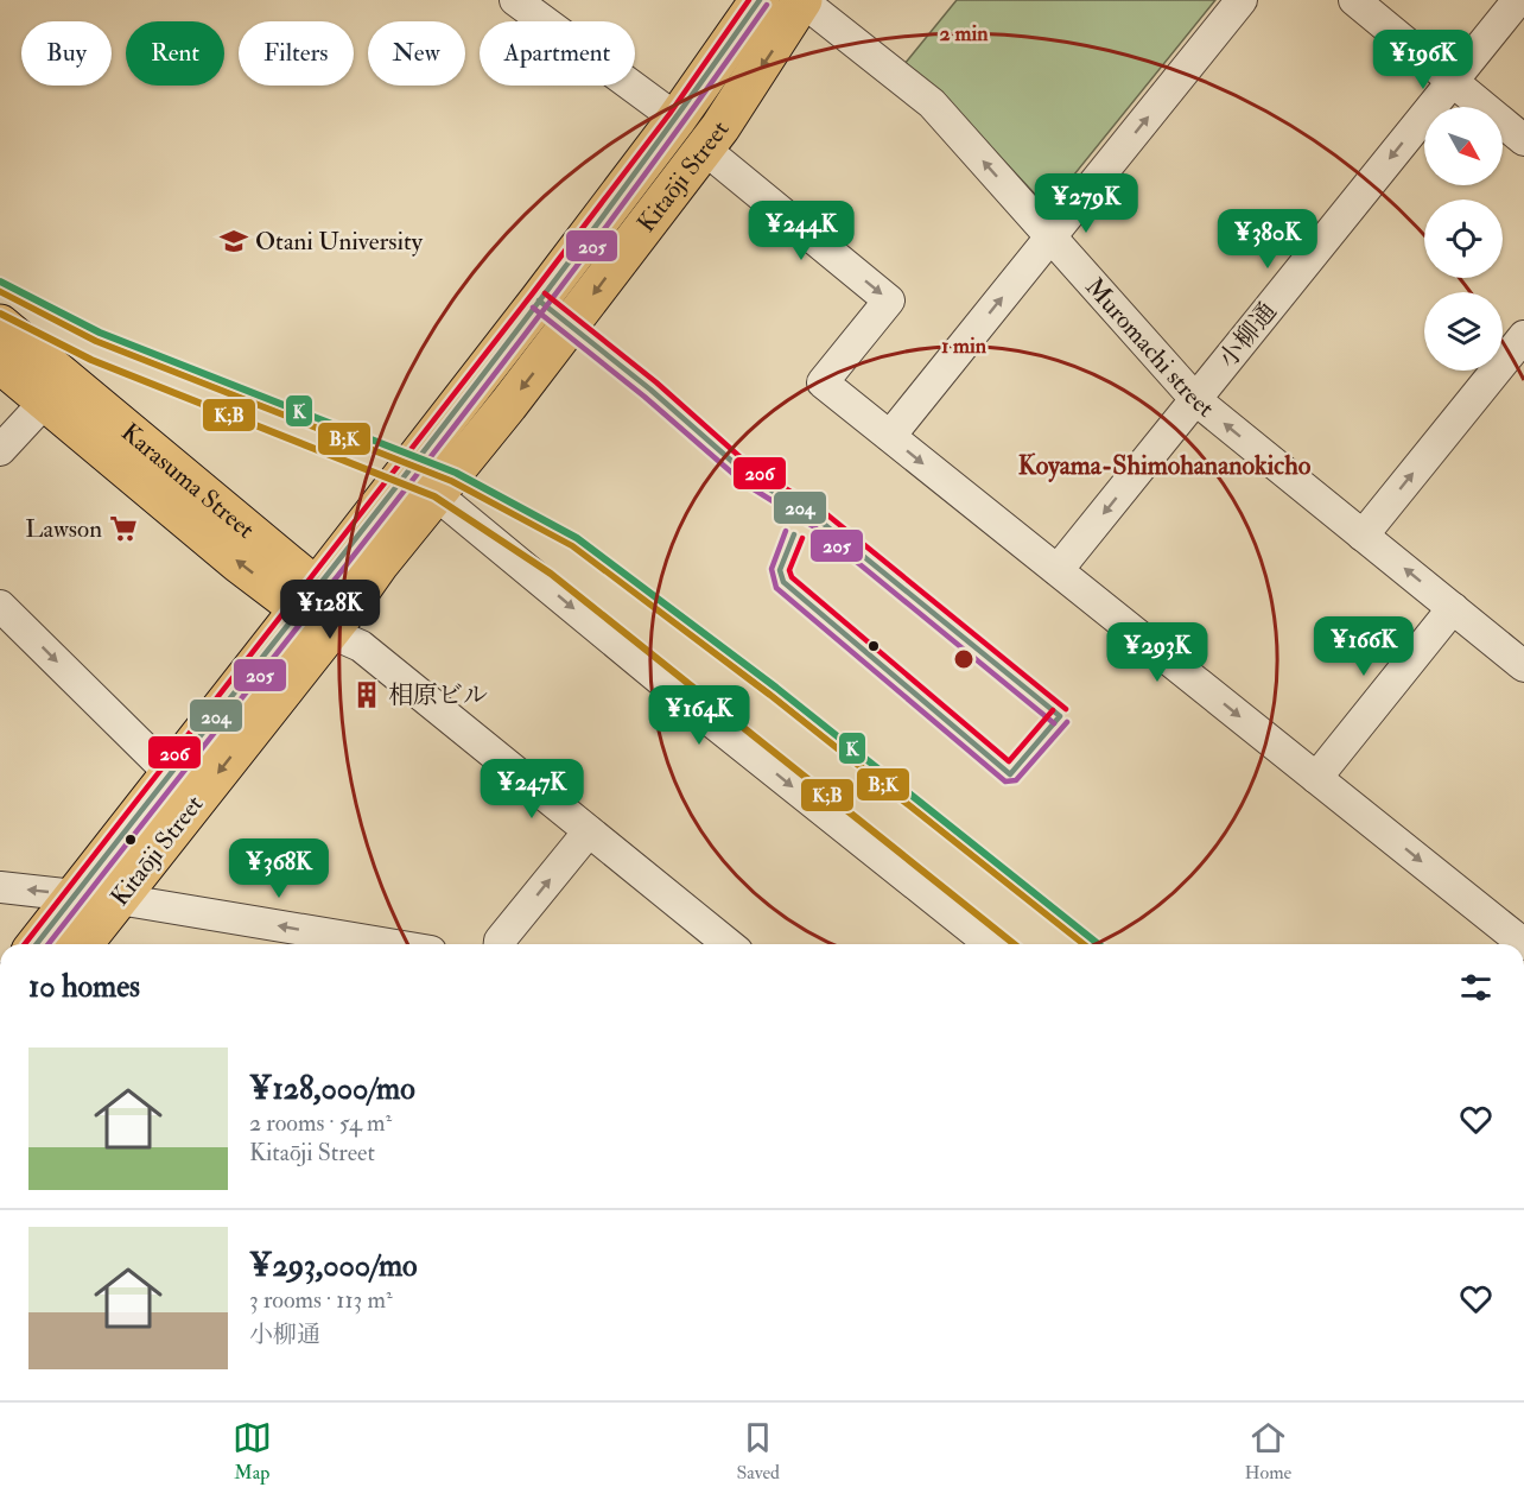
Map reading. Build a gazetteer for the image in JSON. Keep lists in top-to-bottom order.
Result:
{
  "streets": {
    "main road": ["Kitaōji Street", "Karasuma Street"],
    "street": ["小柳通", "Muromachi street"]
  },
  "crossings": [
    ["Kitaōji Street", "Muromachi street"],
    ["Kitaōji Street", "Karasuma Street"],
    ["小柳通", "Muromachi street"]
  ],
  "districts": ["Koyama-Shimohananokicho"],
  "places": {
    "school or university": ["Otani University"],
    "supermarket": ["Lawson"],
    "building": ["相原ビル"]
  },
  "lines": [
    "transit line 204",
    "transit line 206",
    "transit line 205",
    "transit line K",
    "transit line B;K",
    "transit line K;B"
  ],
  "north": "bottom right",
  "page": {
    "chip": [
      "Buy",
      "Rent",
      "Filters",
      "New",
      "Apartment"
    ],
    "price": [
      "¥196K",
      "¥279K",
      "¥244K",
      "¥380K",
      "¥128K",
      "¥166K",
      "¥293K",
      "¥164K",
      "¥247K",
      "¥368K"
    ],
    "heading": "10 homes",
    "list": [
      {
        "name": "¥128,000/mo",
        "note": "2 rooms · 54 m² · Kitaōji Street"
      },
      {
        "name": "¥293,000/mo",
        "note": "3 rooms · 113 m² · 小柳通"
      }
    ],
    "tabs": ["Map", "Saved", "Home"]
  },
  "rings": ["2 min", "1 min"]
}
